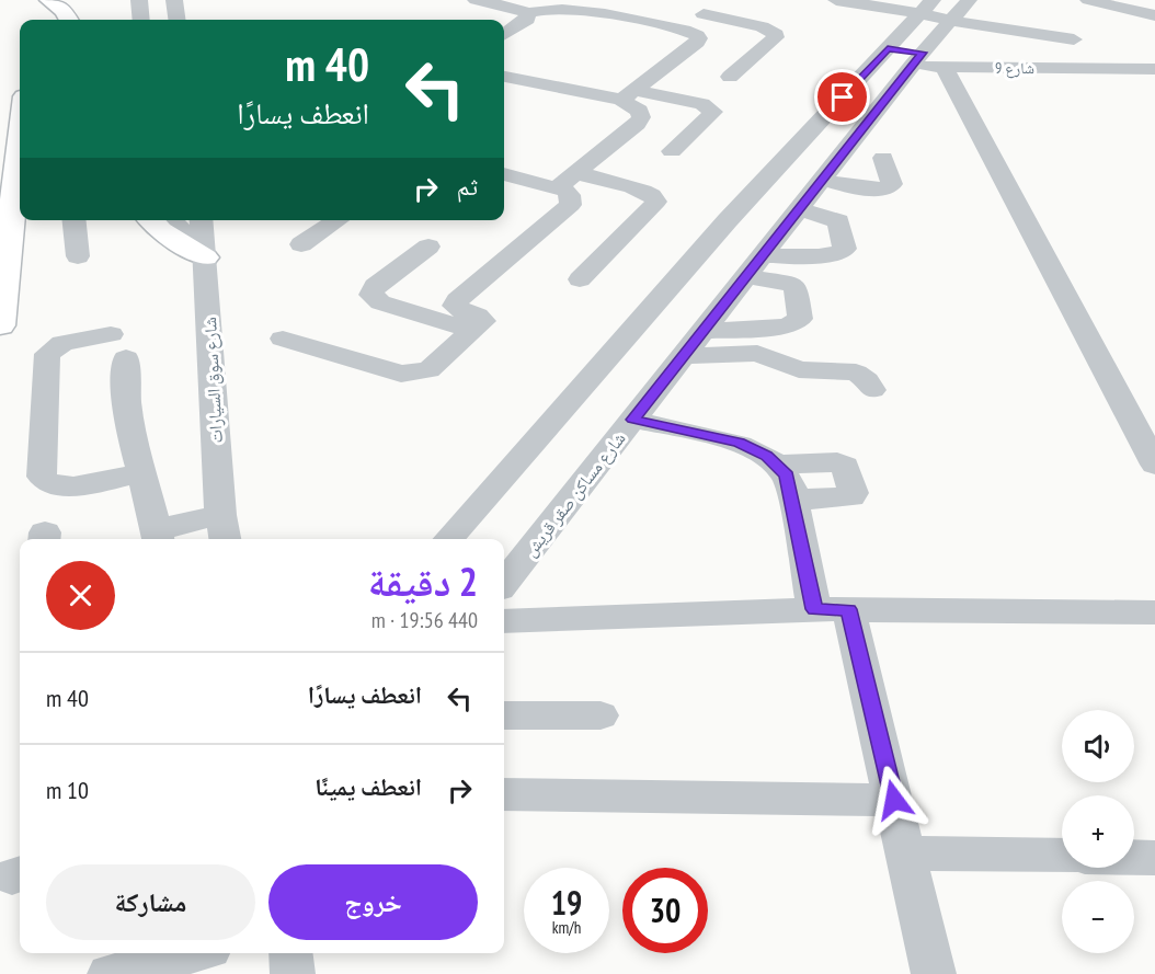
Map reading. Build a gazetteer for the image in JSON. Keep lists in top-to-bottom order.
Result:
{
  "streets": {
    "street": ["شارع 9", "شارع سوق السيارات", "شارع مساكن صقر قريش"]
  },
  "crossings": [
    ["شارع 9", "شارع مساكن صقر قريش"]
  ],
  "page": {
    "turn": ["40 m", "انعطف يسارًا"],
    "then": "ثم",
    "heading": ["2 دقيقة", "440 m · 19:56"],
    "list": [
      {
        "name": "انعطف يسارًا",
        "value": "40 m"
      },
      {
        "name": "انعطف يمينًا",
        "value": "10 m"
      }
    ],
    "map_buttons": ["+", "−"],
    "buttons": ["خروج", "مشاركة"],
    "speed": "19 km/h",
    "limit": "30"
  }
}
